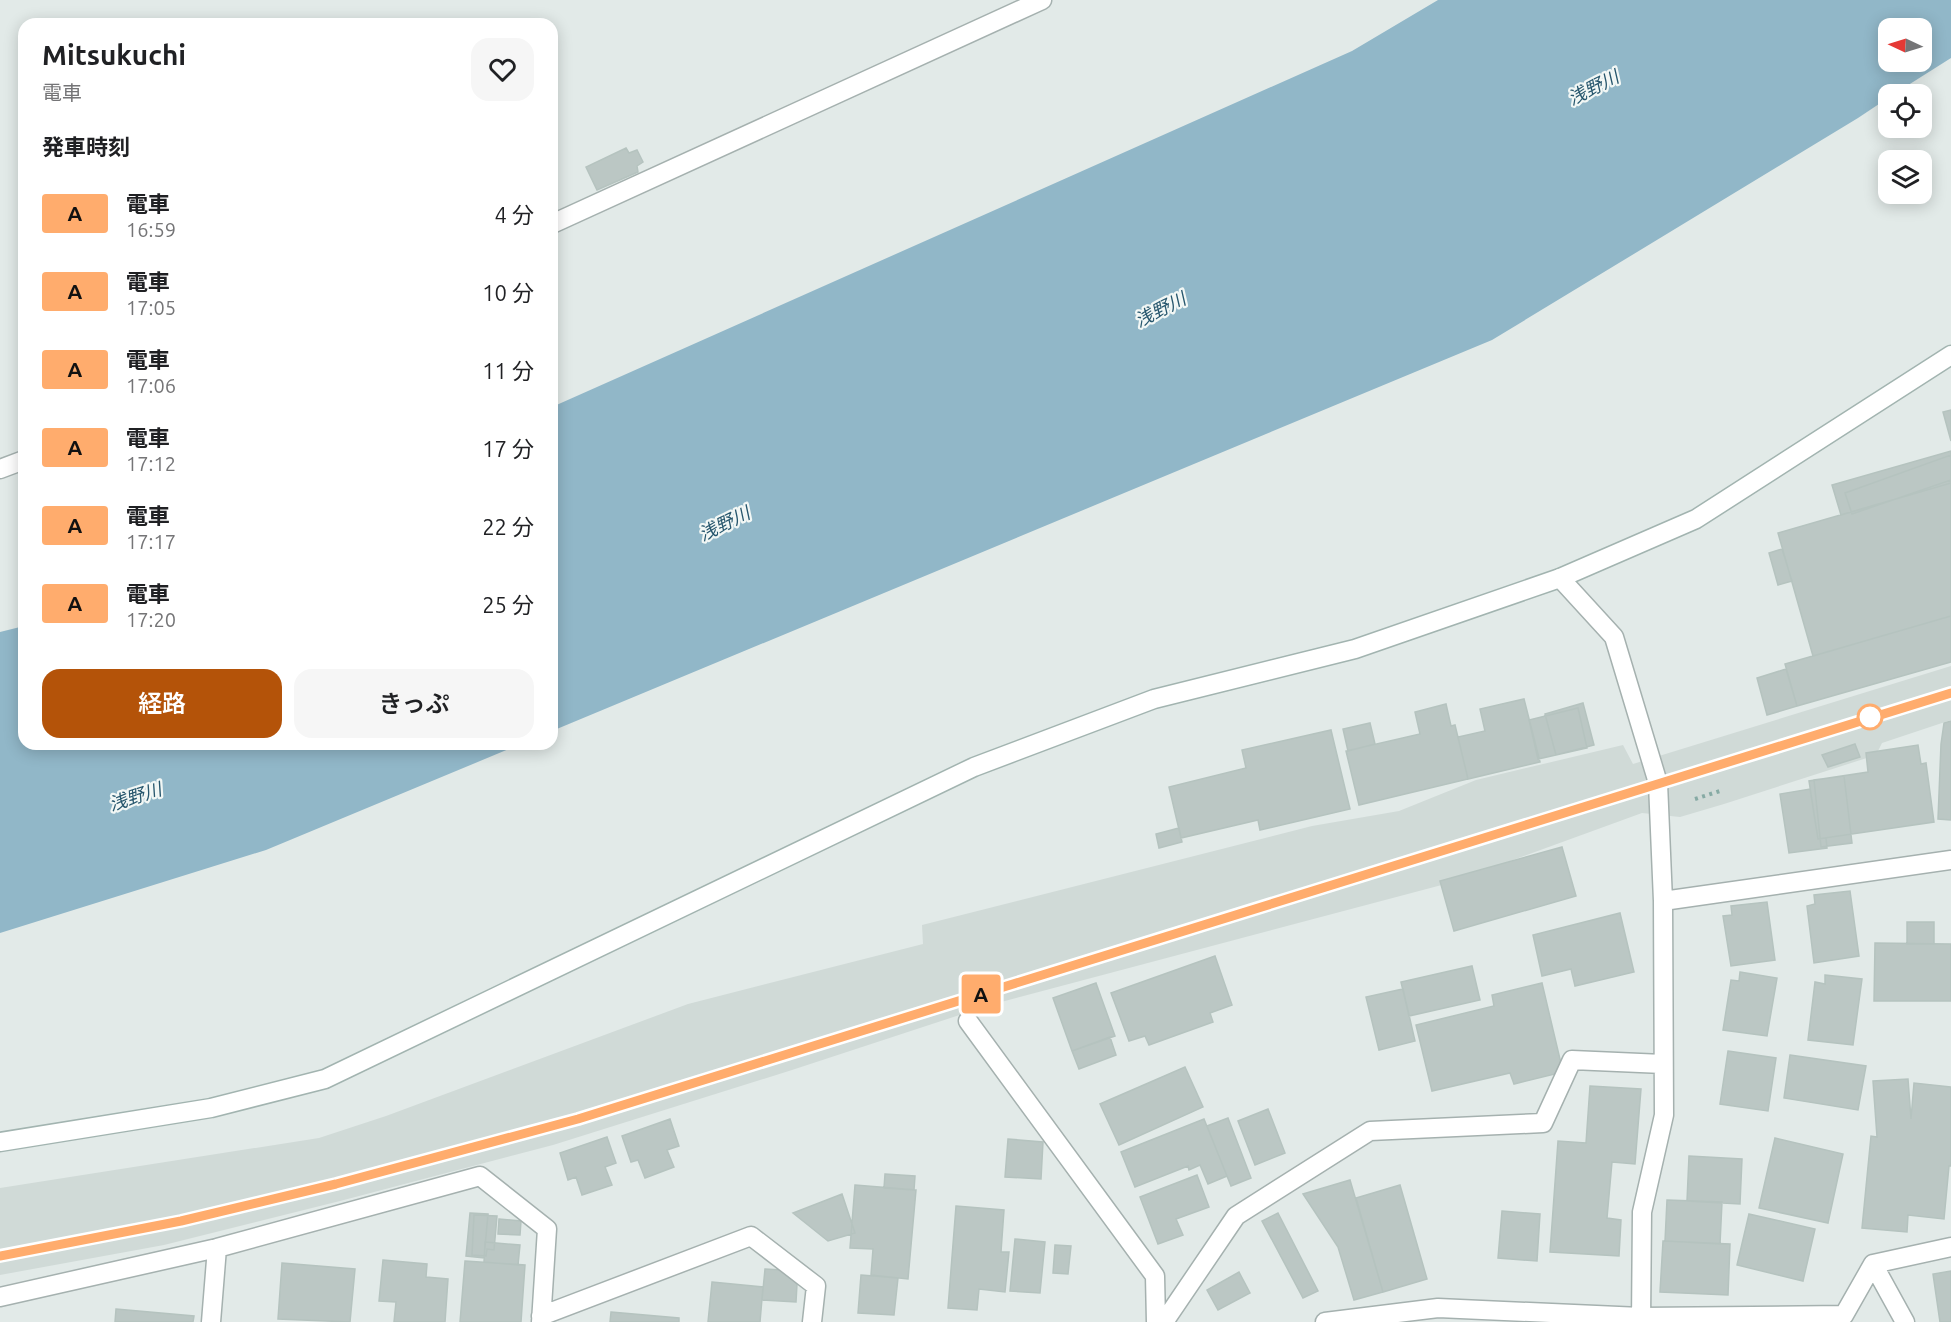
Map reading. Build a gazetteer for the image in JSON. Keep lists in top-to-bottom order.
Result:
{
  "water": ["浅野川"],
  "north": "left",
  "page": {
    "on_map": "A",
    "heading": [
      ["Mitsukuchi", "電車"],
      "発車時刻"
    ],
    "list": [
      {
        "mark": "A",
        "name": "電車",
        "note": "16:59",
        "value": "4 分"
      },
      {
        "mark": "A",
        "name": "電車",
        "note": "17:05",
        "value": "10 分"
      },
      {
        "mark": "A",
        "name": "電車",
        "note": "17:06",
        "value": "11 分"
      },
      {
        "mark": "A",
        "name": "電車",
        "note": "17:12",
        "value": "17 分"
      },
      {
        "mark": "A",
        "name": "電車",
        "note": "17:17",
        "value": "22 分"
      },
      {
        "mark": "A",
        "name": "電車",
        "note": "17:20",
        "value": "25 分"
      }
    ],
    "buttons": ["経路", "きっぷ"]
  }
}
